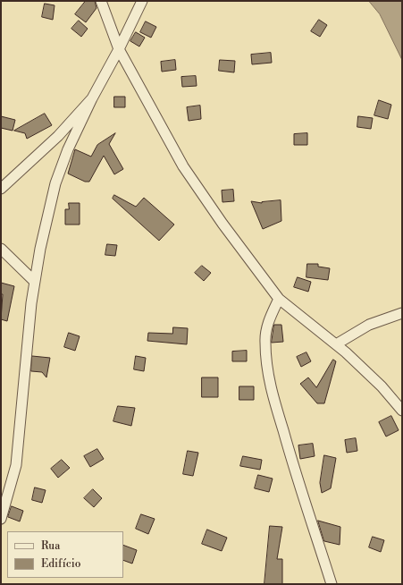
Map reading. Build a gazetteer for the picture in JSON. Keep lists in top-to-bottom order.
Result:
{
  "legend": ["Rua", "Edifício"]
}
